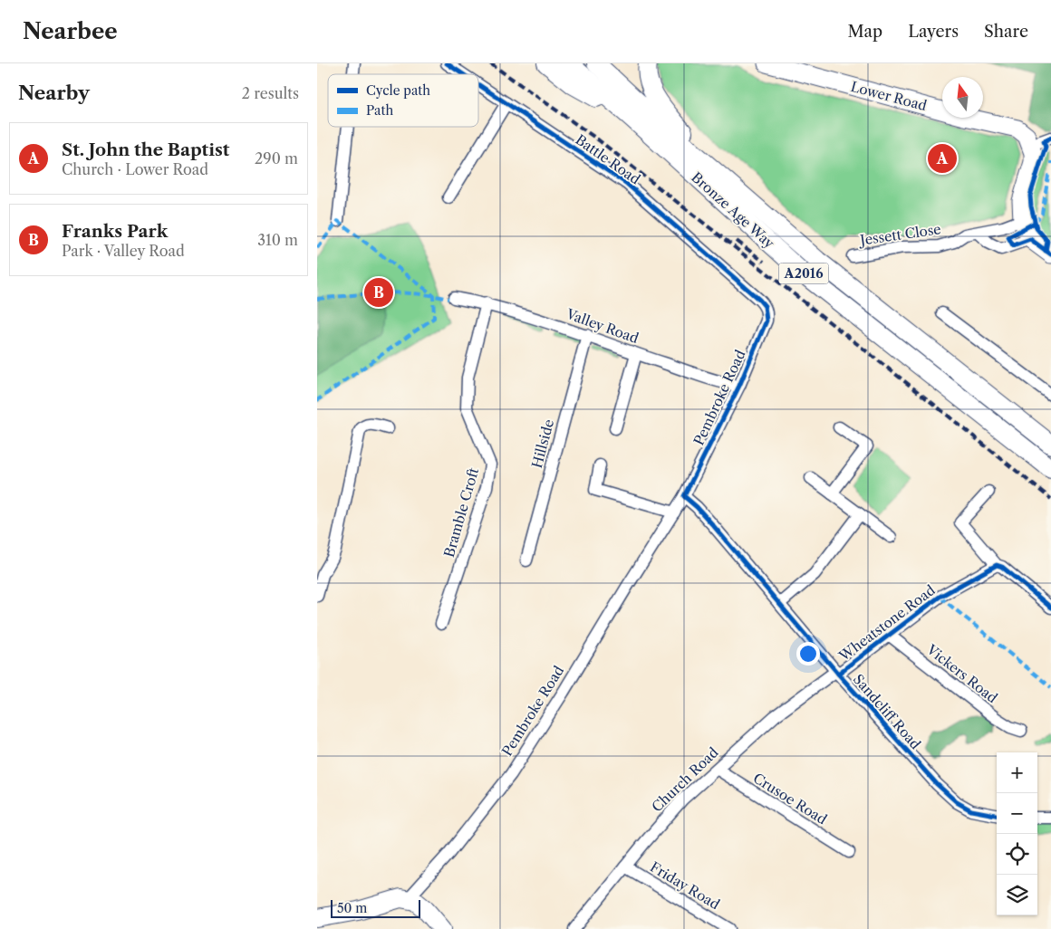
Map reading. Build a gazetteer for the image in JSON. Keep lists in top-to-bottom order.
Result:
{
  "streets": {
    "main road": ["Bronze Age Way", "A2016"],
    "street": [
      "Lower Road",
      "Battle Road",
      "Jessett Close",
      "Valley Road",
      "Pembroke Road",
      "Hillside",
      "Bramble Croft",
      "Wheatstone Road",
      "Vickers Road",
      "Sandcliff Road",
      "Church Road",
      "Crusoe Road",
      "Friday Road"
    ]
  },
  "crossings": [
    ["Battle Road", "Pembroke Road"],
    ["Valley Road", "Pembroke Road"],
    ["Valley Road", "Hillside"],
    ["Valley Road", "Bramble Croft"],
    ["Pembroke Road", "Sandcliff Road"],
    ["Wheatstone Road", "Vickers Road"],
    ["Wheatstone Road", "Sandcliff Road"],
    ["Wheatstone Road", "Church Road"],
    ["Sandcliff Road", "Church Road"],
    ["Church Road", "Crusoe Road"],
    ["Church Road", "Friday Road"]
  ],
  "legend": ["Cycle path", "Path"],
  "scale_bar": "50 m",
  "north": "top",
  "page": {
    "header": "Nearbee",
    "nav": ["Map", "Layers", "Share"],
    "heading": ["Nearby", "2 results"],
    "list": [
      {
        "mark": "A",
        "name": "St. John the Baptist",
        "note": "Church · Lower Road",
        "value": "290 m"
      },
      {
        "mark": "B",
        "name": "Franks Park",
        "note": "Park · Valley Road",
        "value": "310 m"
      }
    ],
    "pins": ["A", "B"],
    "map_buttons": ["+", "−"],
    "scale": "50 m"
  }
}
